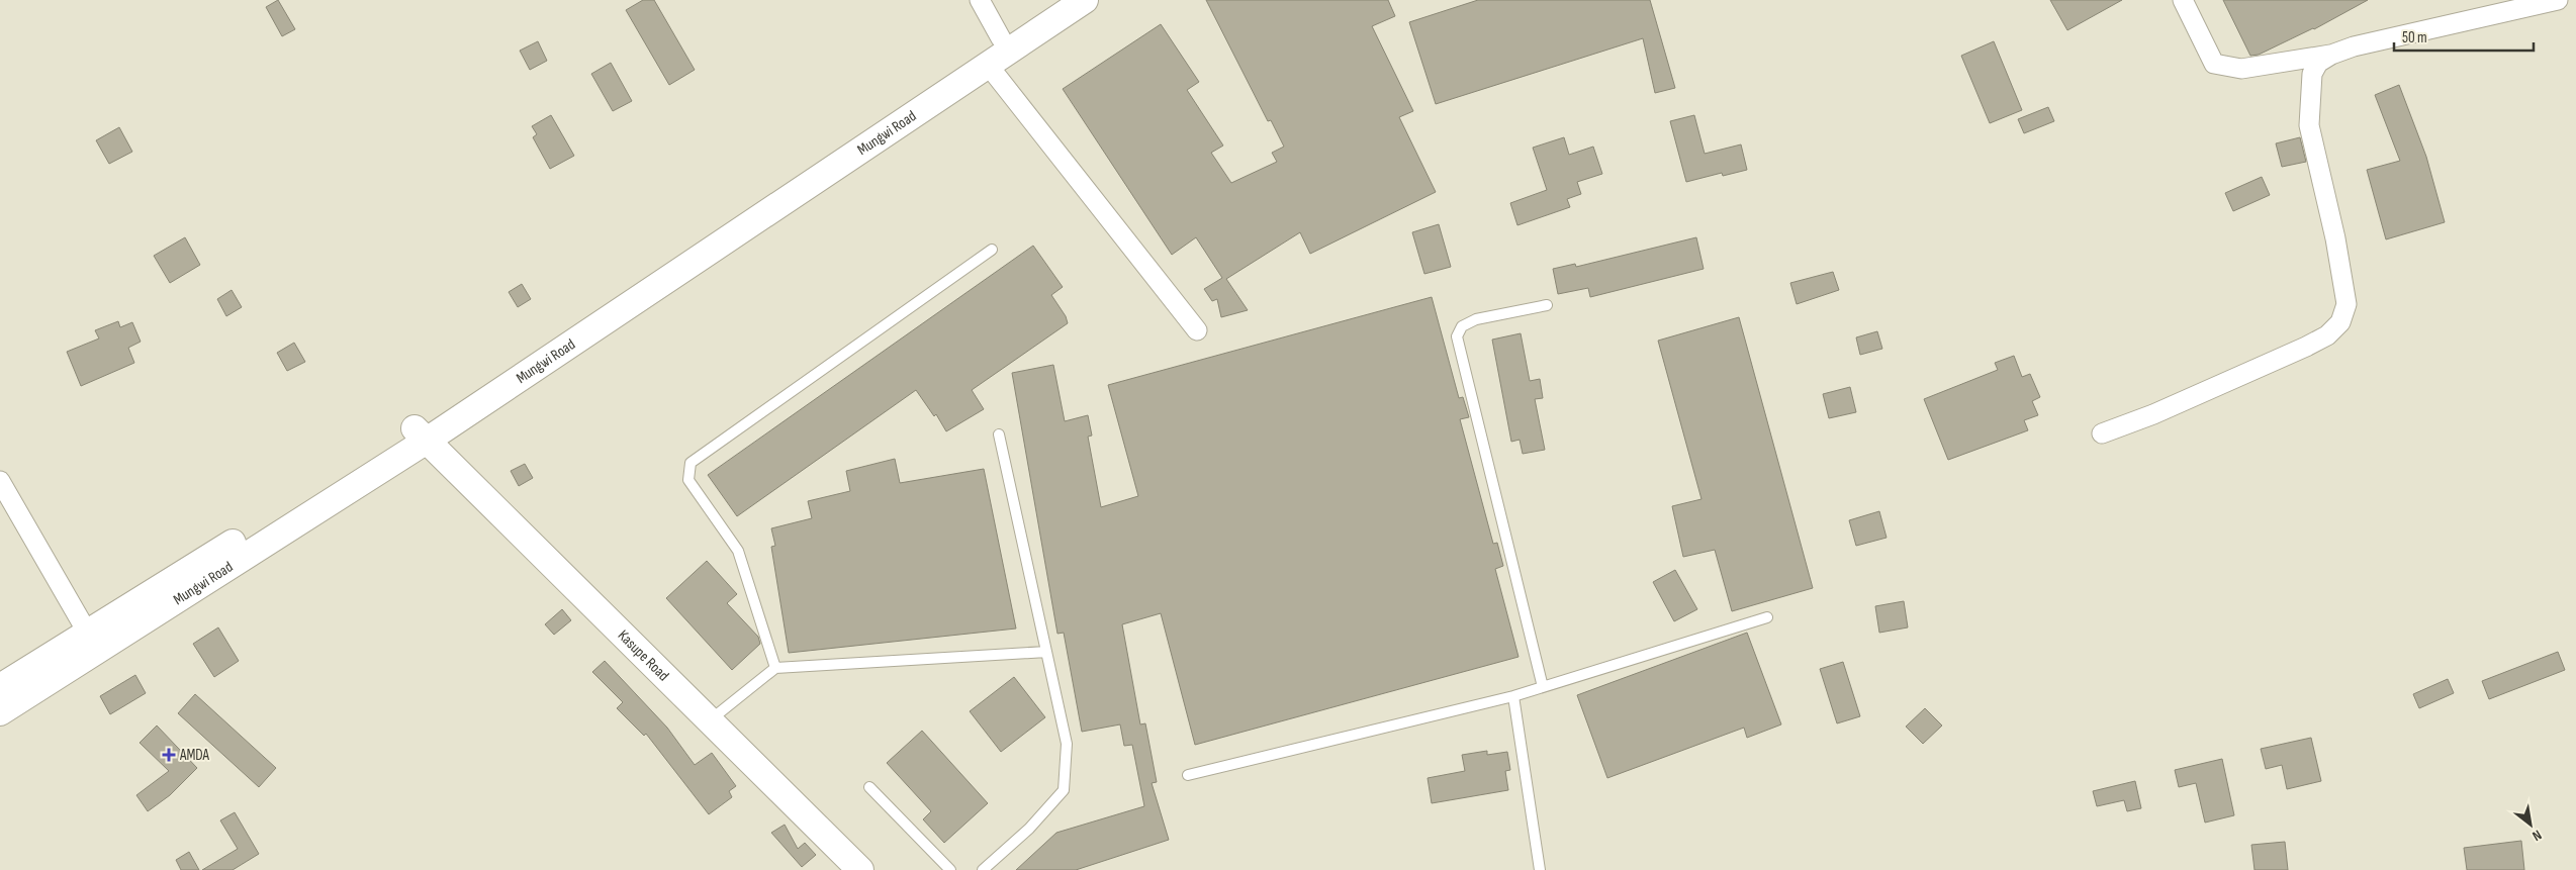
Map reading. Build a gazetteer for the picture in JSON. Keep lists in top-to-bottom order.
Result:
{
  "streets": {
    "main road": ["Mungwi Road", "Kasupe Road"]
  },
  "crossings": [
    ["Mungwi Road", "Kasupe Road"]
  ],
  "places": {
    "health": ["AMDA"]
  },
  "scale_bar": "50 m",
  "north": "bottom right"
}
